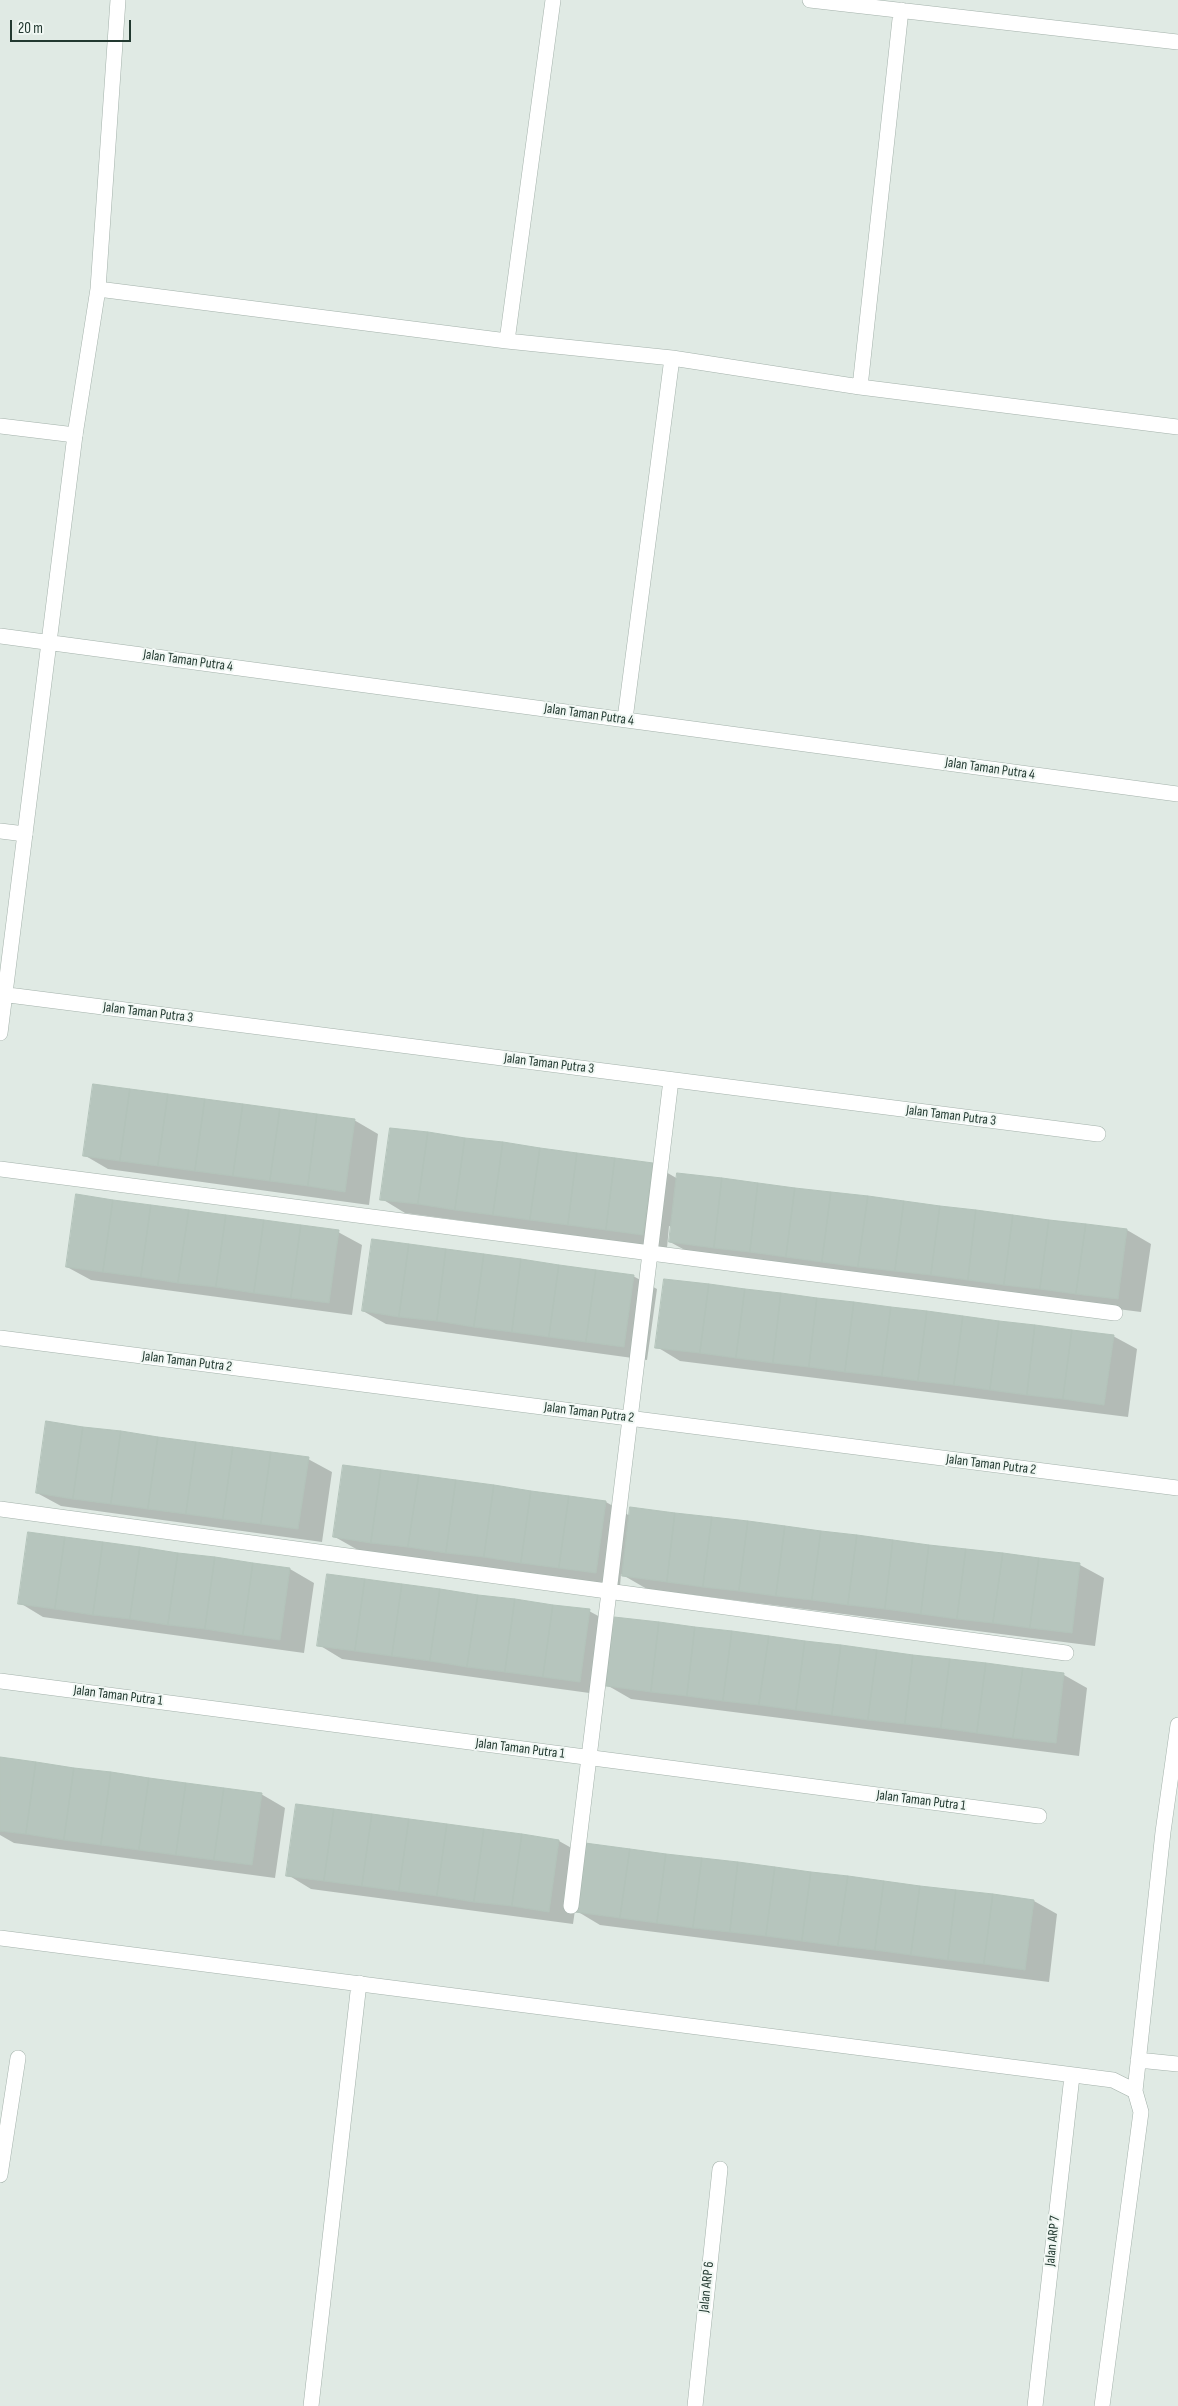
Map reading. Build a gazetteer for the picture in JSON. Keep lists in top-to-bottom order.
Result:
{
  "streets": {
    "street": [
      "Jalan Taman Putra 4",
      "Jalan Taman Putra 3",
      "Jalan Taman Putra 2",
      "Jalan Taman Putra 1",
      "Jalan ARP 7",
      "Jalan ARP 6"
    ]
  },
  "scale_bar": "20 m"
}
